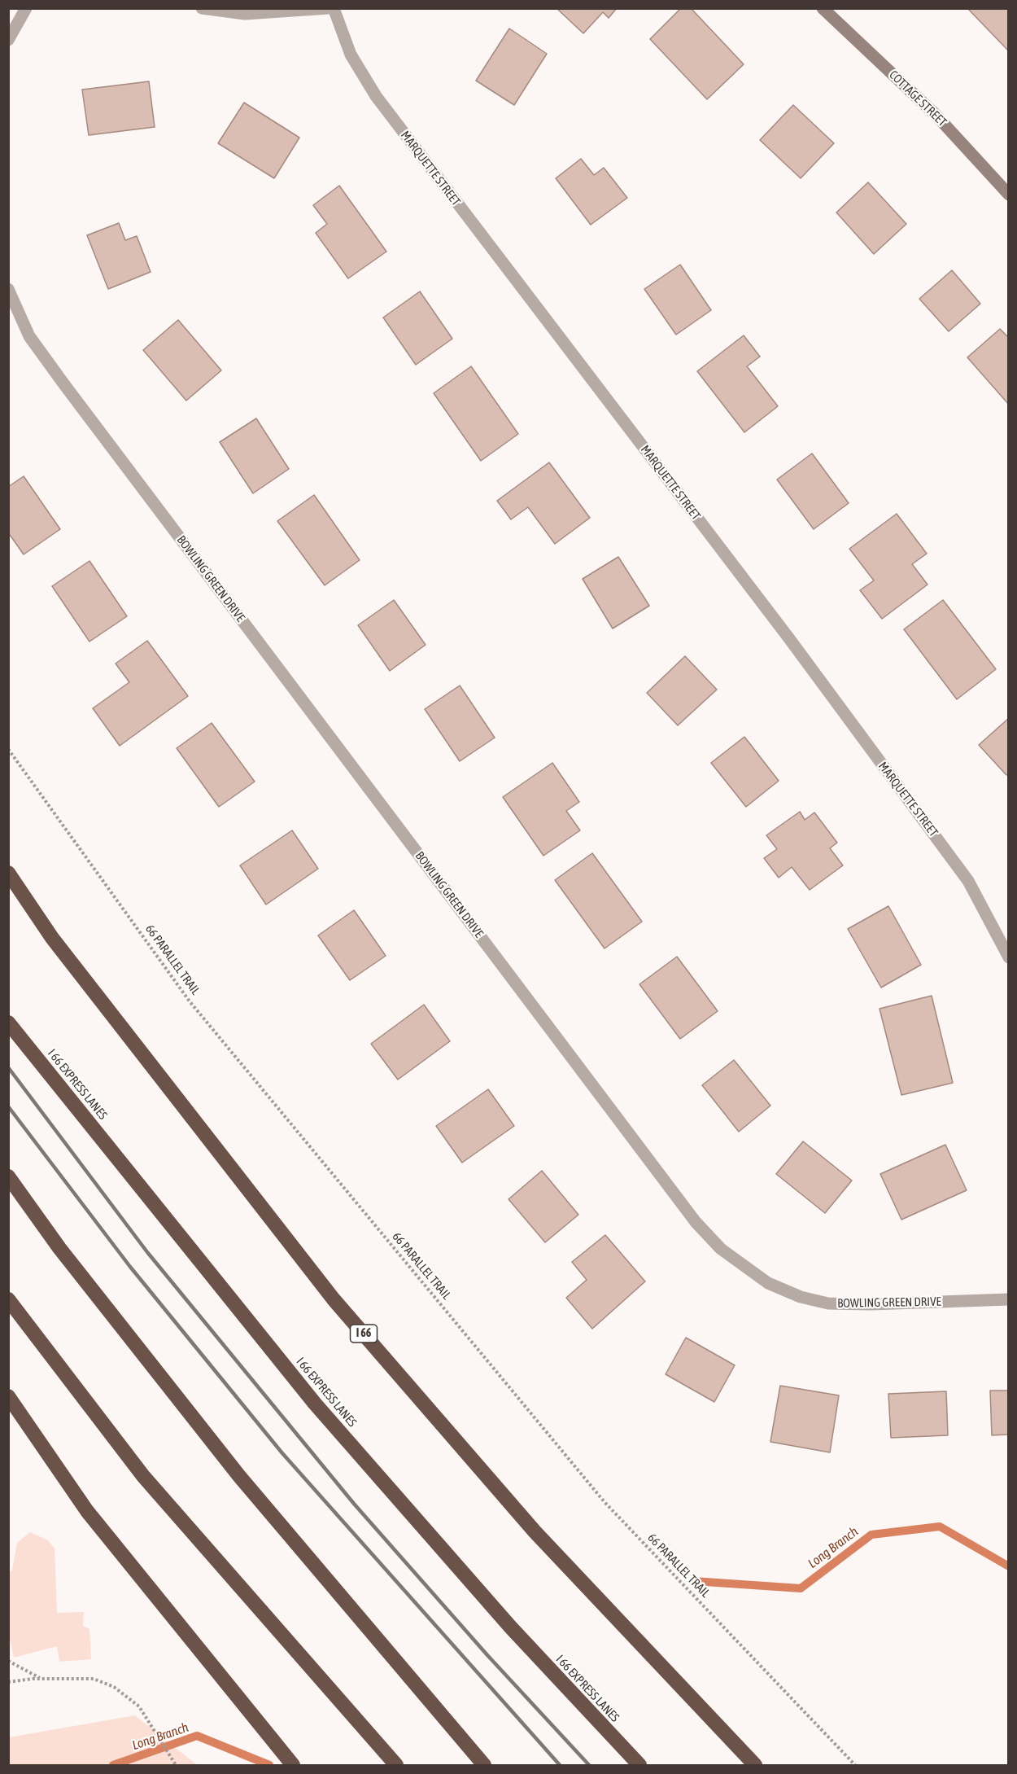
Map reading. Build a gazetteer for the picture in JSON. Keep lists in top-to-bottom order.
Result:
{
  "streets": {
    "highway": ["I 66 EXPRESS LANES", "I 66"],
    "street": ["COTTAGE STREET", "MARQUETTE STREET", "BOWLING GREEN DRIVE"],
    "path": ["66 PARALLEL TRAIL"]
  },
  "water": ["Long Branch"]
}
